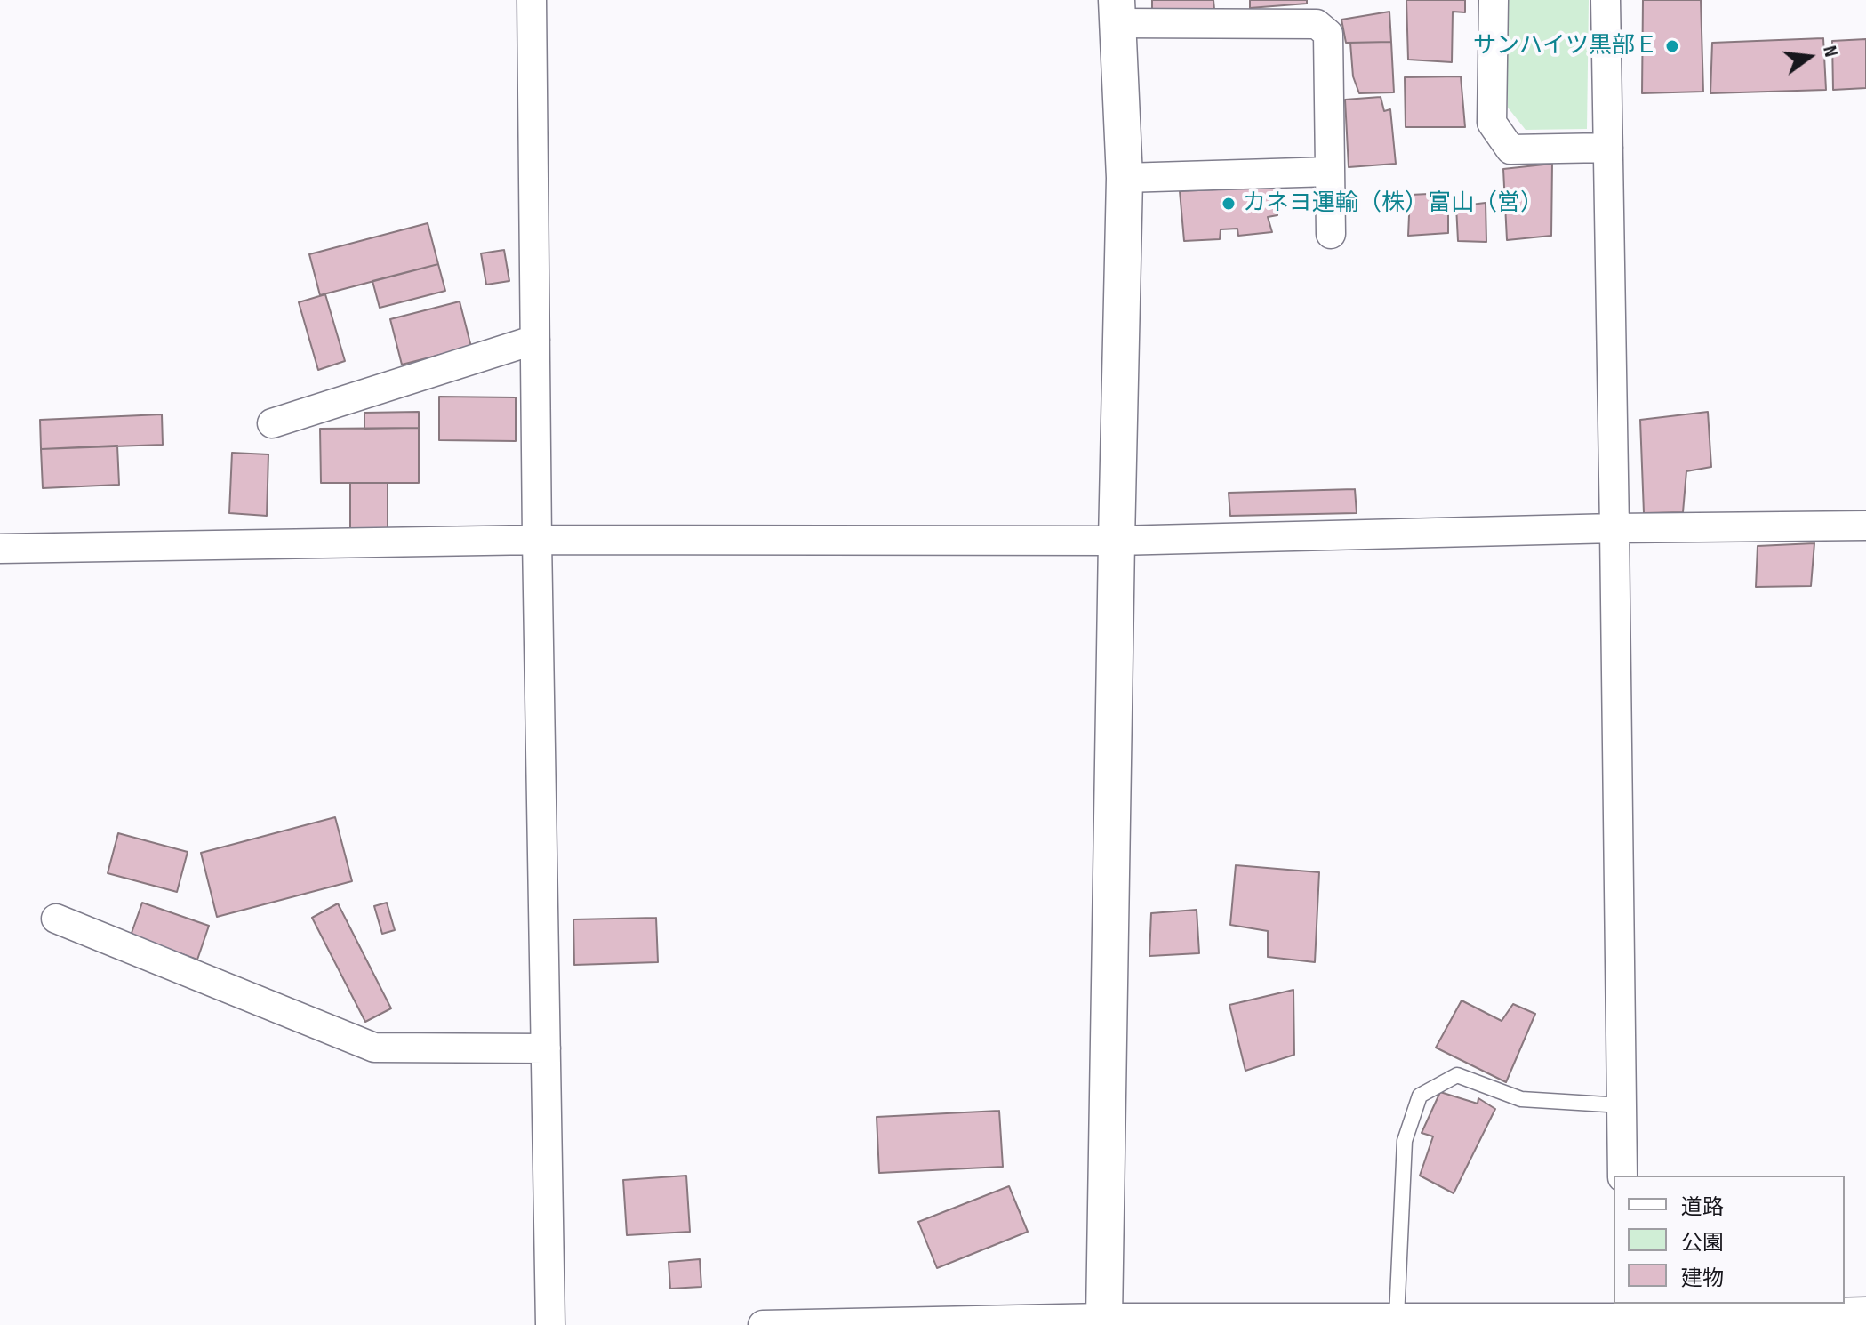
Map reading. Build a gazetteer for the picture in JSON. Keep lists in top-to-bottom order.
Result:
{
  "places": ["サンハイツ黒部Ｅ", "カネヨ運輸（株）富山（営）"],
  "legend": ["道路", "公園", "建物"],
  "north": "right"
}
